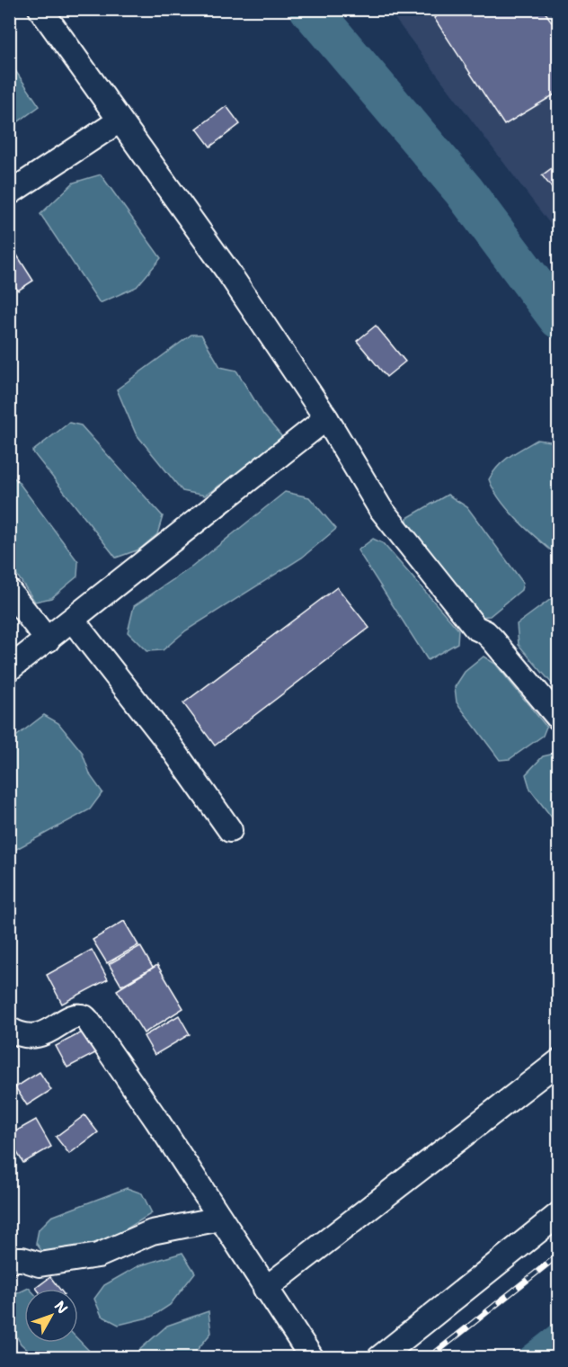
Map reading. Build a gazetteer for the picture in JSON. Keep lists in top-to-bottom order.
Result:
{
  "north": "top right"
}
